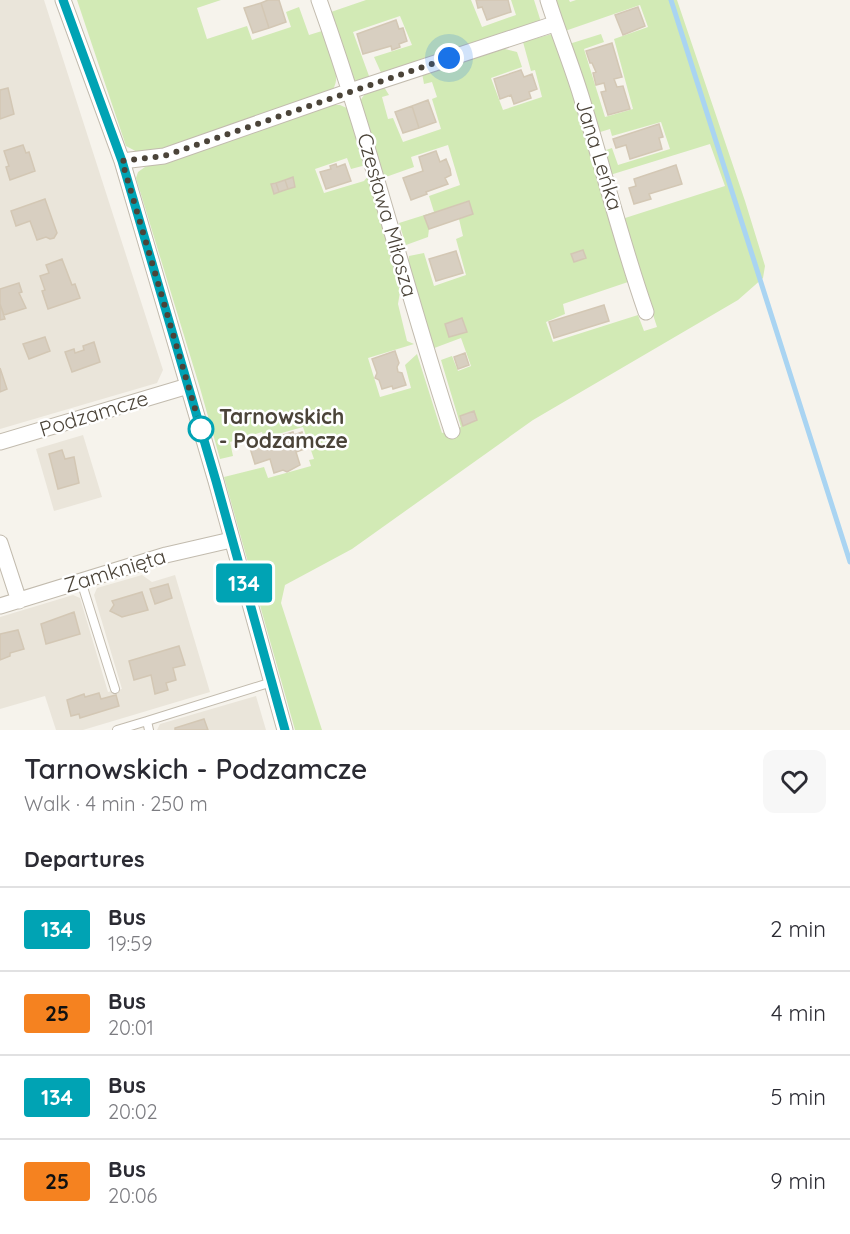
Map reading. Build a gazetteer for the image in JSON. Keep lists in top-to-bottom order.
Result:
{
  "streets": {
    "street": [
      "Jana Leńka",
      "Czesława Miłosza",
      "Podzamcze",
      "Zamknięta"
    ]
  },
  "places": ["Tarnowskich - Podzamcze"],
  "lines": ["bus line 134"],
  "page": {
    "on_map": "134",
    "heading": [
      ["Tarnowskich - Podzamcze", "Walk · 4 min · 250 m"],
      "Departures"
    ],
    "list": [
      {
        "mark": "134",
        "name": "Bus",
        "note": "19:59",
        "value": "2 min"
      },
      {
        "mark": "25",
        "name": "Bus",
        "note": "20:01",
        "value": "4 min"
      },
      {
        "mark": "134",
        "name": "Bus",
        "note": "20:02",
        "value": "5 min"
      },
      {
        "mark": "25",
        "name": "Bus",
        "note": "20:06",
        "value": "9 min"
      }
    ]
  }
}
